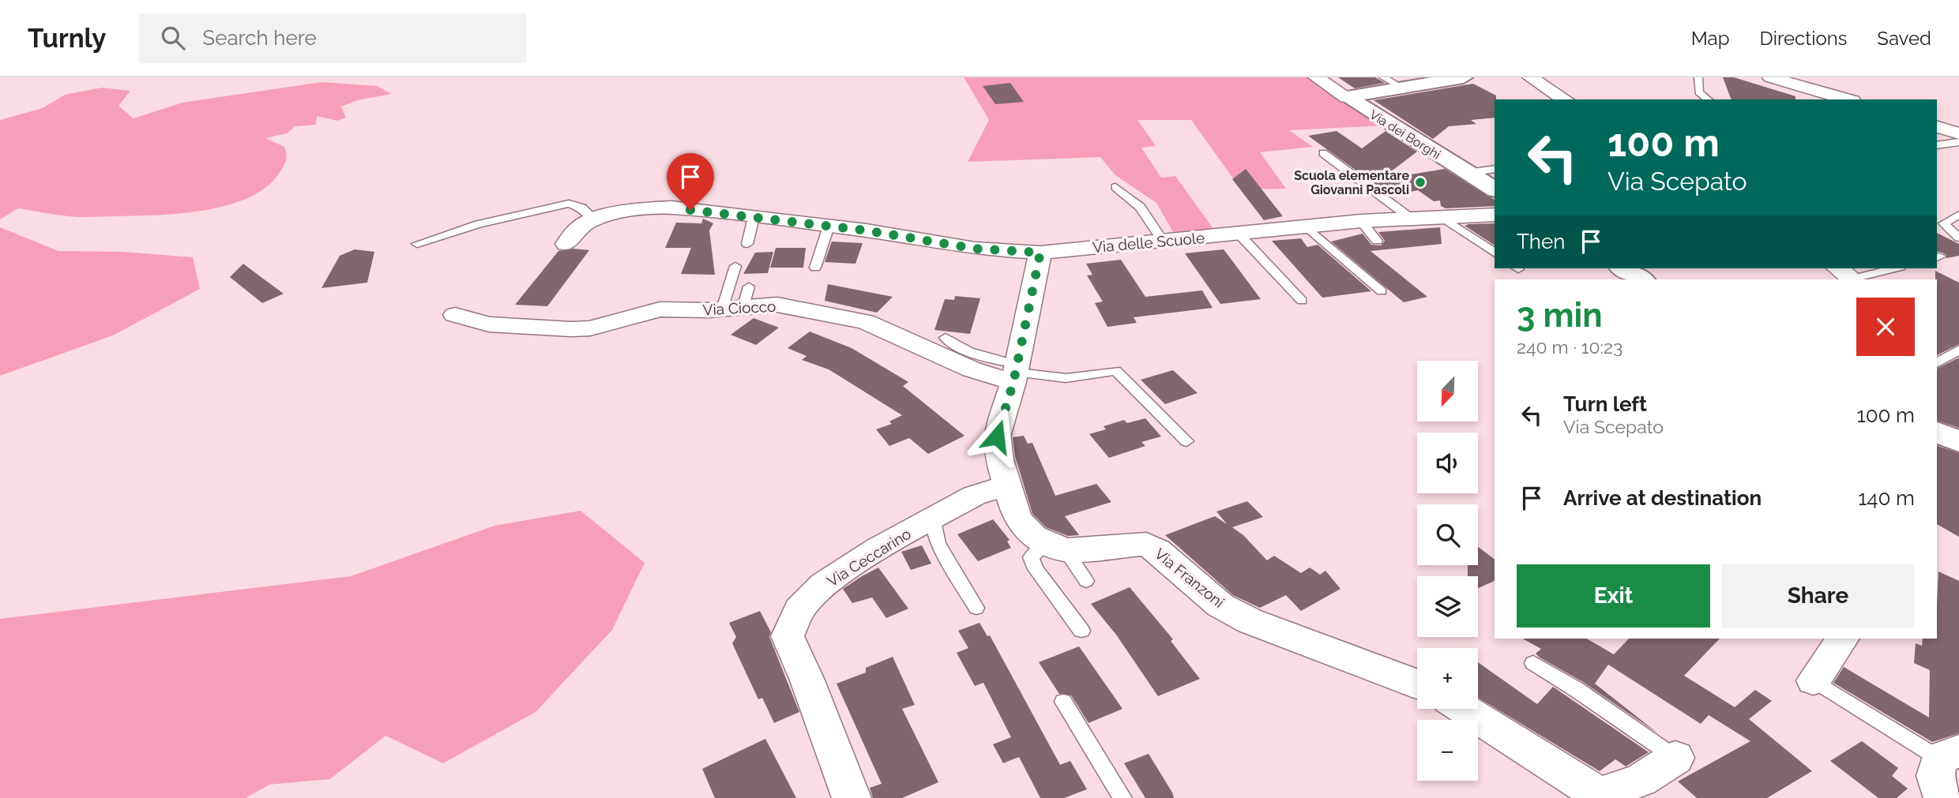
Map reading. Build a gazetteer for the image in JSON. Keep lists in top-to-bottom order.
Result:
{
  "streets": {
    "street": [
      "Via dei Borghi",
      "Via delle Scuole",
      "Via Ciocco",
      "Via Ceccarino",
      "Via Franzoni"
    ]
  },
  "places": ["Scuola elementare Giovanni Pascoli"],
  "north": "bottom left",
  "page": {
    "header": "Turnly",
    "search": "Search here",
    "nav": ["Map", "Directions", "Saved"],
    "turn": ["100 m", "Via Scepato"],
    "then": "Then",
    "heading": ["3 min", "240 m · 10:23"],
    "map_buttons": ["+", "−"],
    "list": [
      {
        "name": "Turn left",
        "note": "Via Scepato",
        "value": "100 m"
      },
      {
        "name": "Arrive at destination",
        "value": "140 m"
      }
    ],
    "buttons": ["Exit", "Share"]
  }
}
